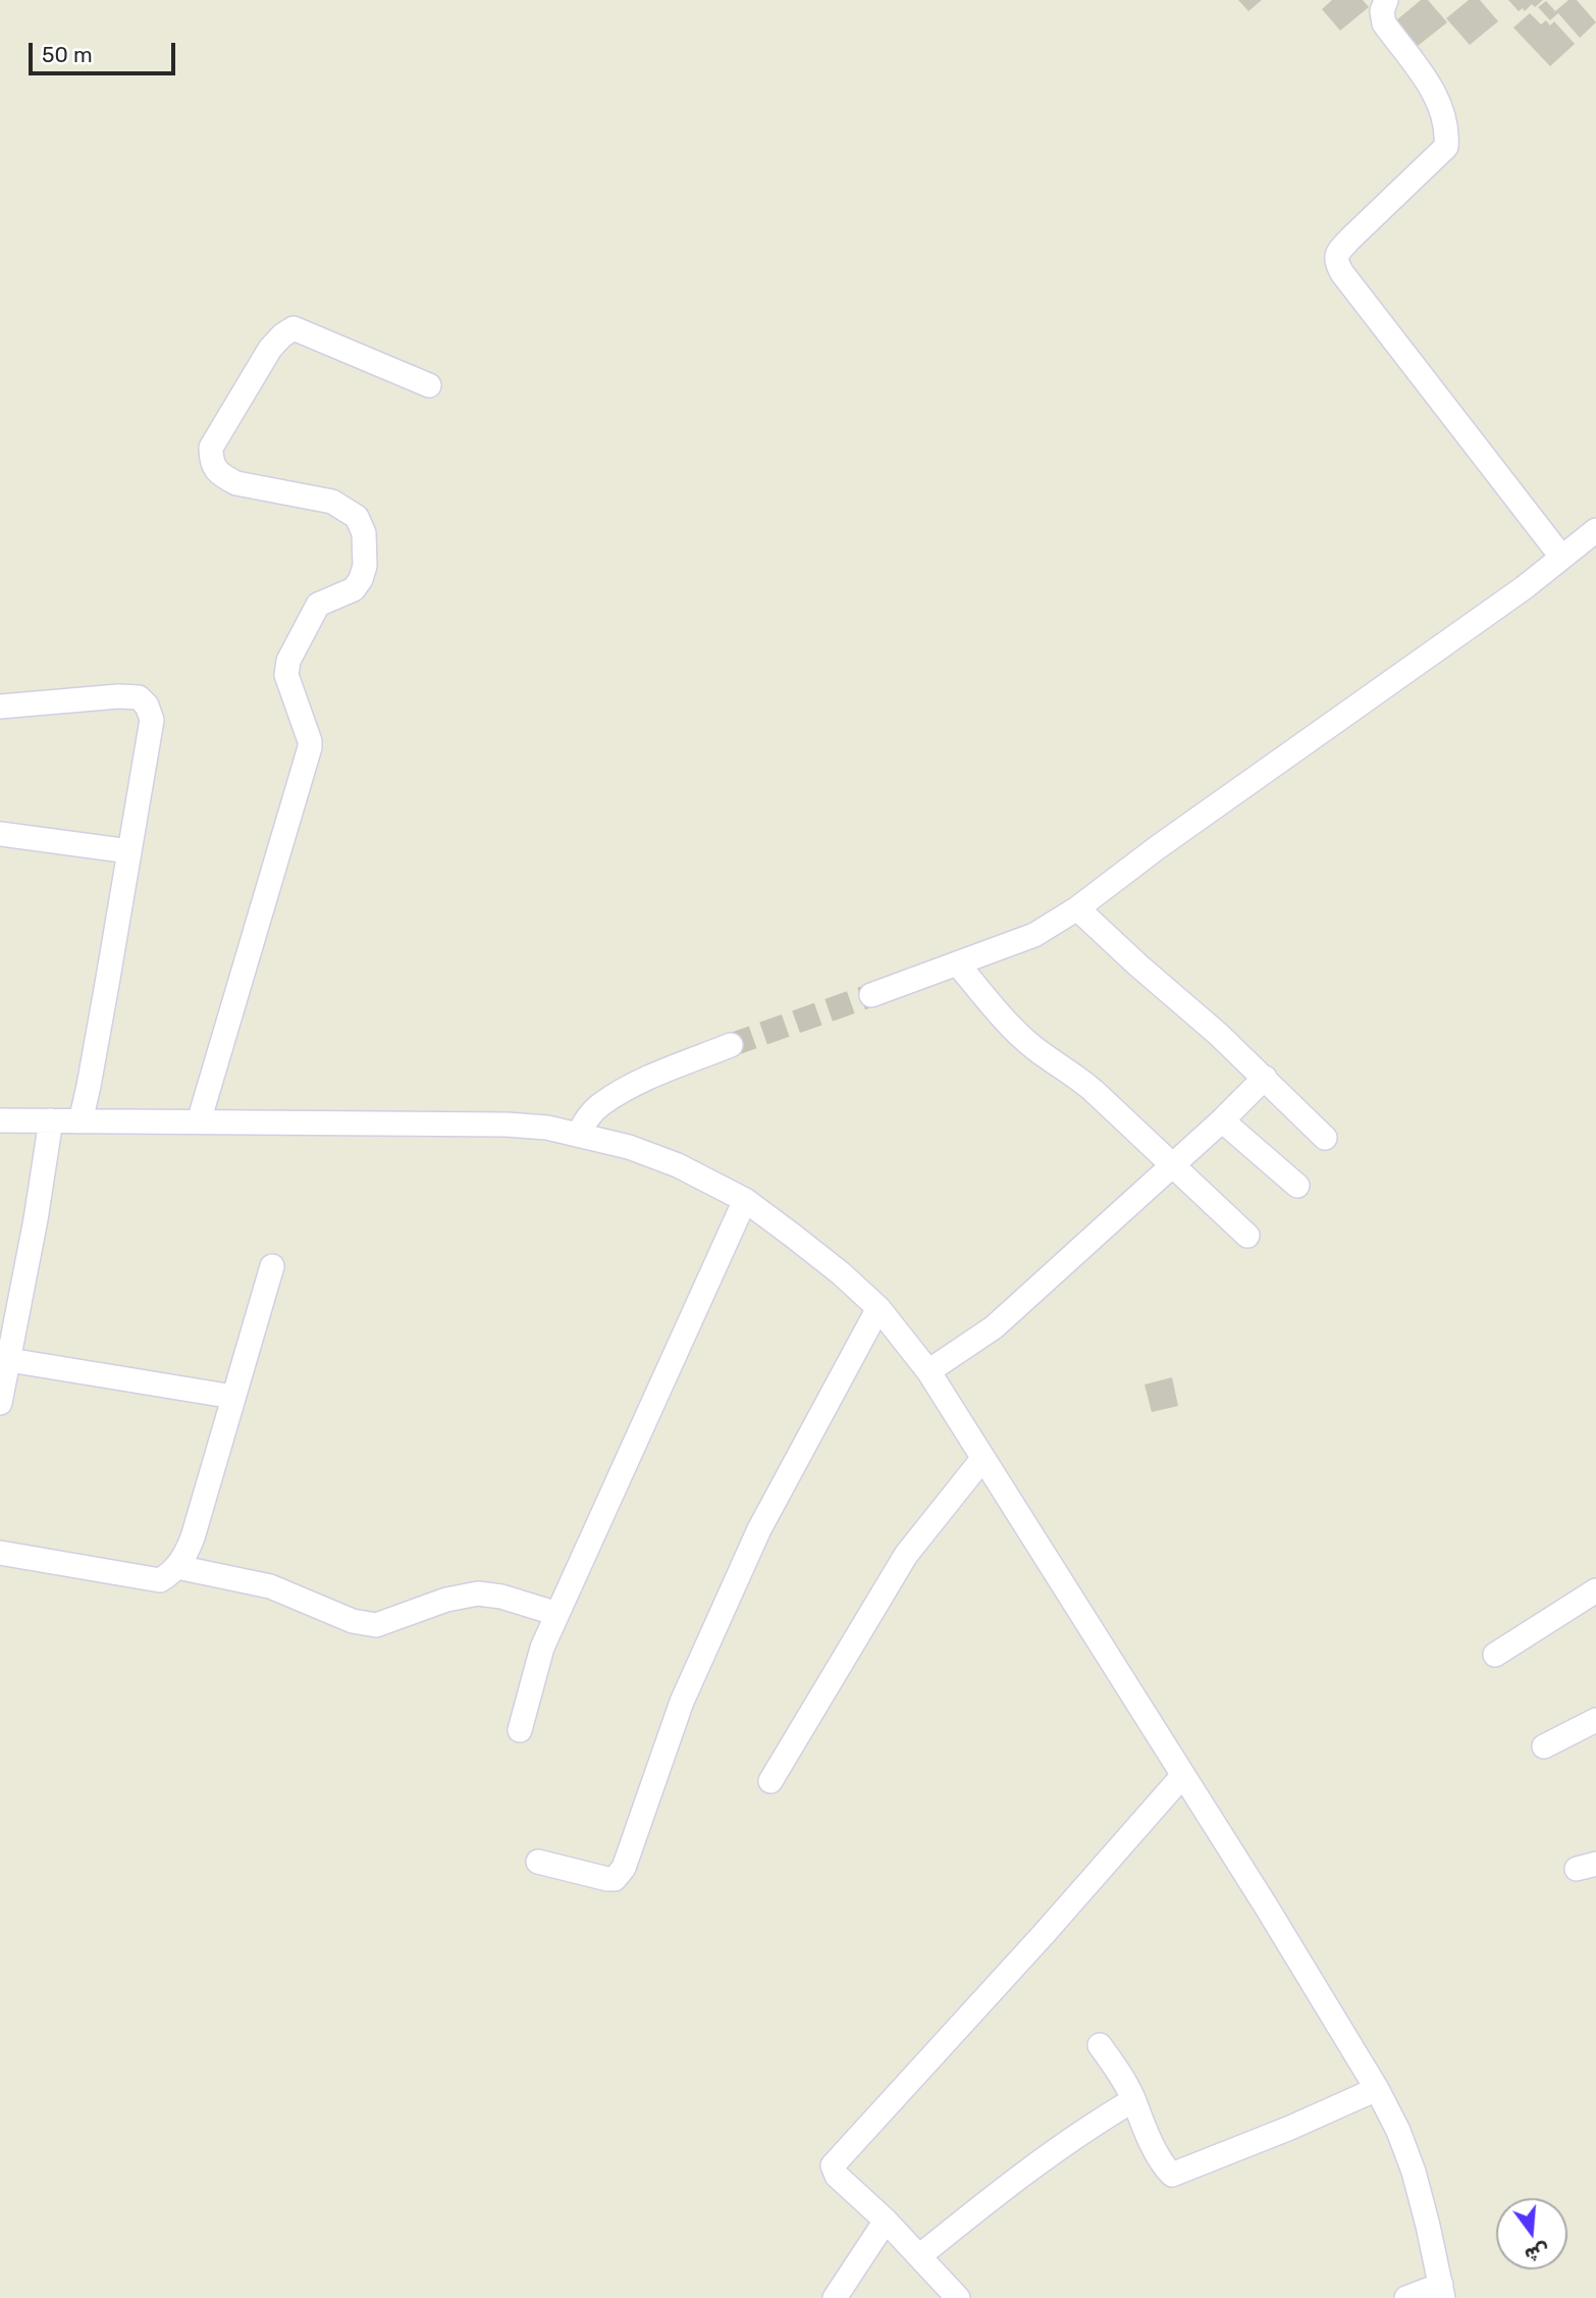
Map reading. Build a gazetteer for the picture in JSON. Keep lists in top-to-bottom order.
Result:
{
  "scale_bar": "50 m",
  "north": "bottom"
}
